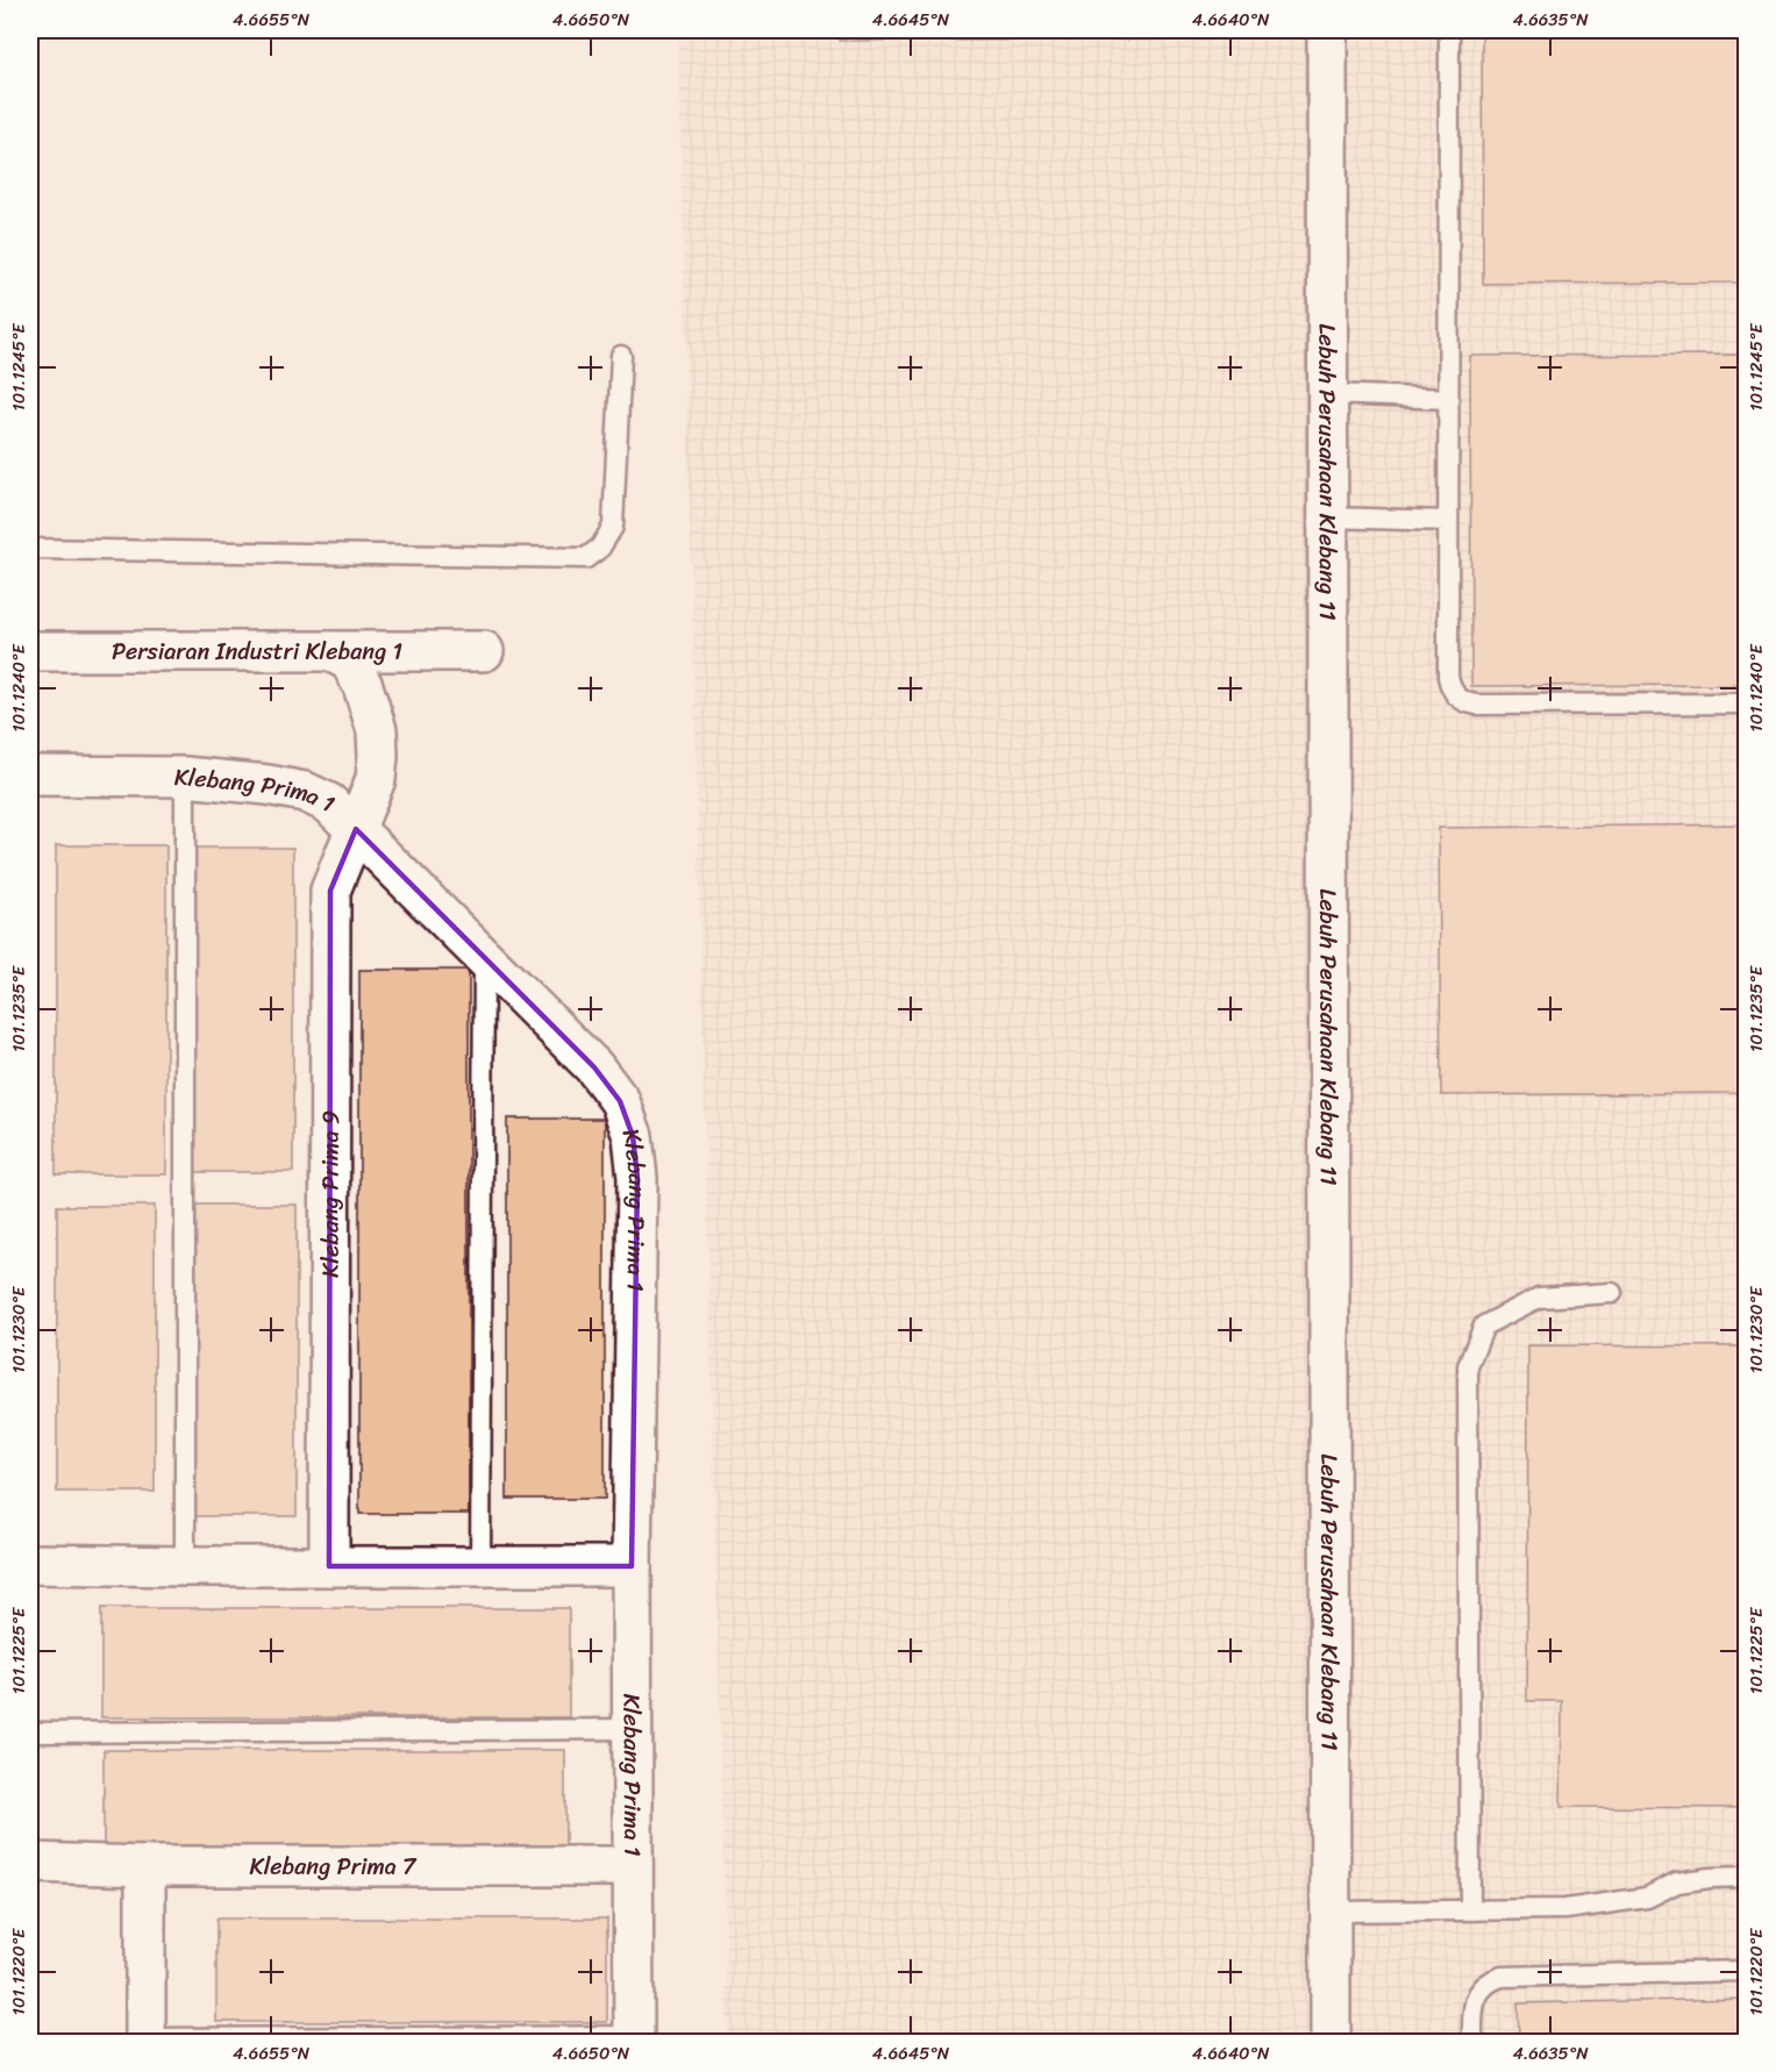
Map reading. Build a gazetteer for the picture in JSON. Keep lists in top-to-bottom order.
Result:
{
  "streets": {
    "street": [
      "Lebuh Perusahaan Klebang 11",
      "Persiaran Industri Klebang 1",
      "Klebang Prima 1",
      "Klebang Prima 9",
      "Klebang Prima 7"
    ]
  },
  "crossings": [
    ["Persiaran Industri Klebang 1", "Klebang Prima 9"],
    ["Klebang Prima 1", "Klebang Prima 9"],
    ["Klebang Prima 1", "Klebang Prima 7"]
  ],
  "coordinates": [
    "4.6655°N",
    "4.6650°N",
    "4.6645°N",
    "4.6640°N",
    "4.6635°N",
    "101.1245°E",
    "101.1240°E",
    "101.1235°E",
    "101.1230°E",
    "101.1225°E",
    "101.1220°E"
  ]
}
